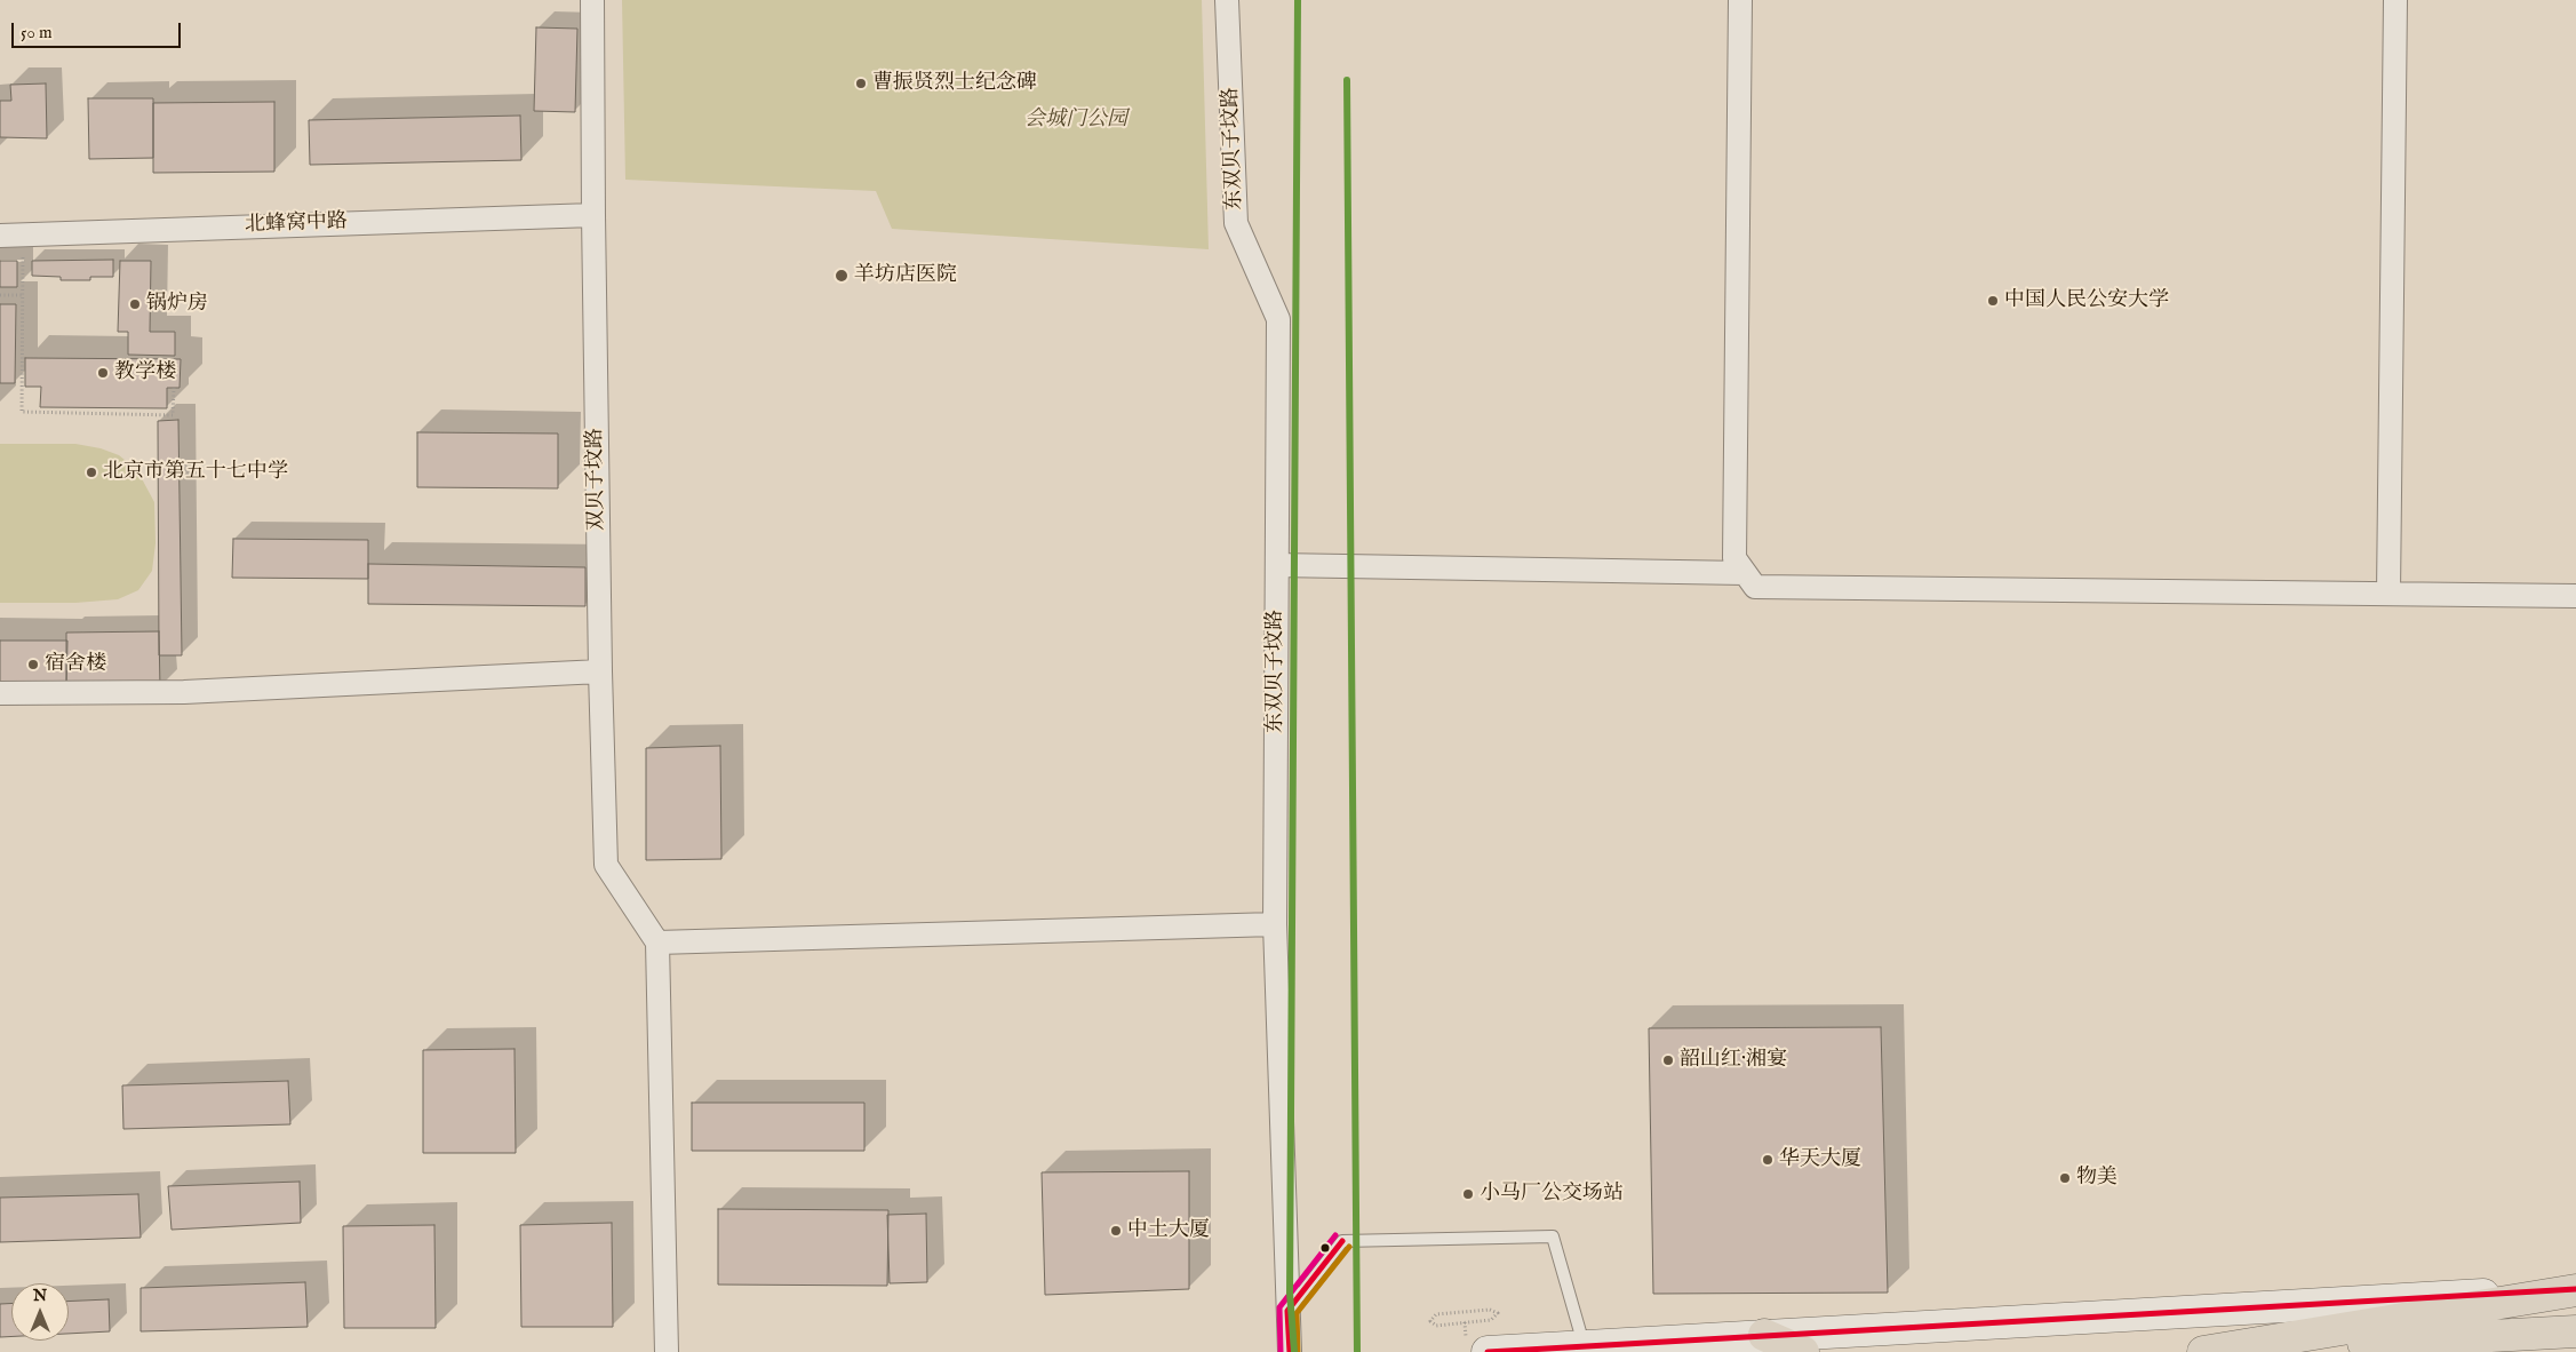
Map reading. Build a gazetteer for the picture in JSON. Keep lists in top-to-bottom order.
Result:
{
  "streets": {
    "street": ["东双贝子坟路", "北蜂窝中路", "双贝子坟路"]
  },
  "crossings": [
    ["北蜂窝中路", "双贝子坟路"]
  ],
  "parks": ["会城门公园"],
  "places": [
    "曹振贤烈士纪念碑",
    "羊坊店医院",
    "中国人民公安大学",
    "锅炉房",
    "教学楼",
    "北京市第五十七中学",
    "宿舍楼",
    "韶山红·湘宴",
    "华天大厦",
    "物美",
    "小马厂公交场站",
    "中土大厦"
  ],
  "scale_bar": "50 m",
  "north": "top"
}
